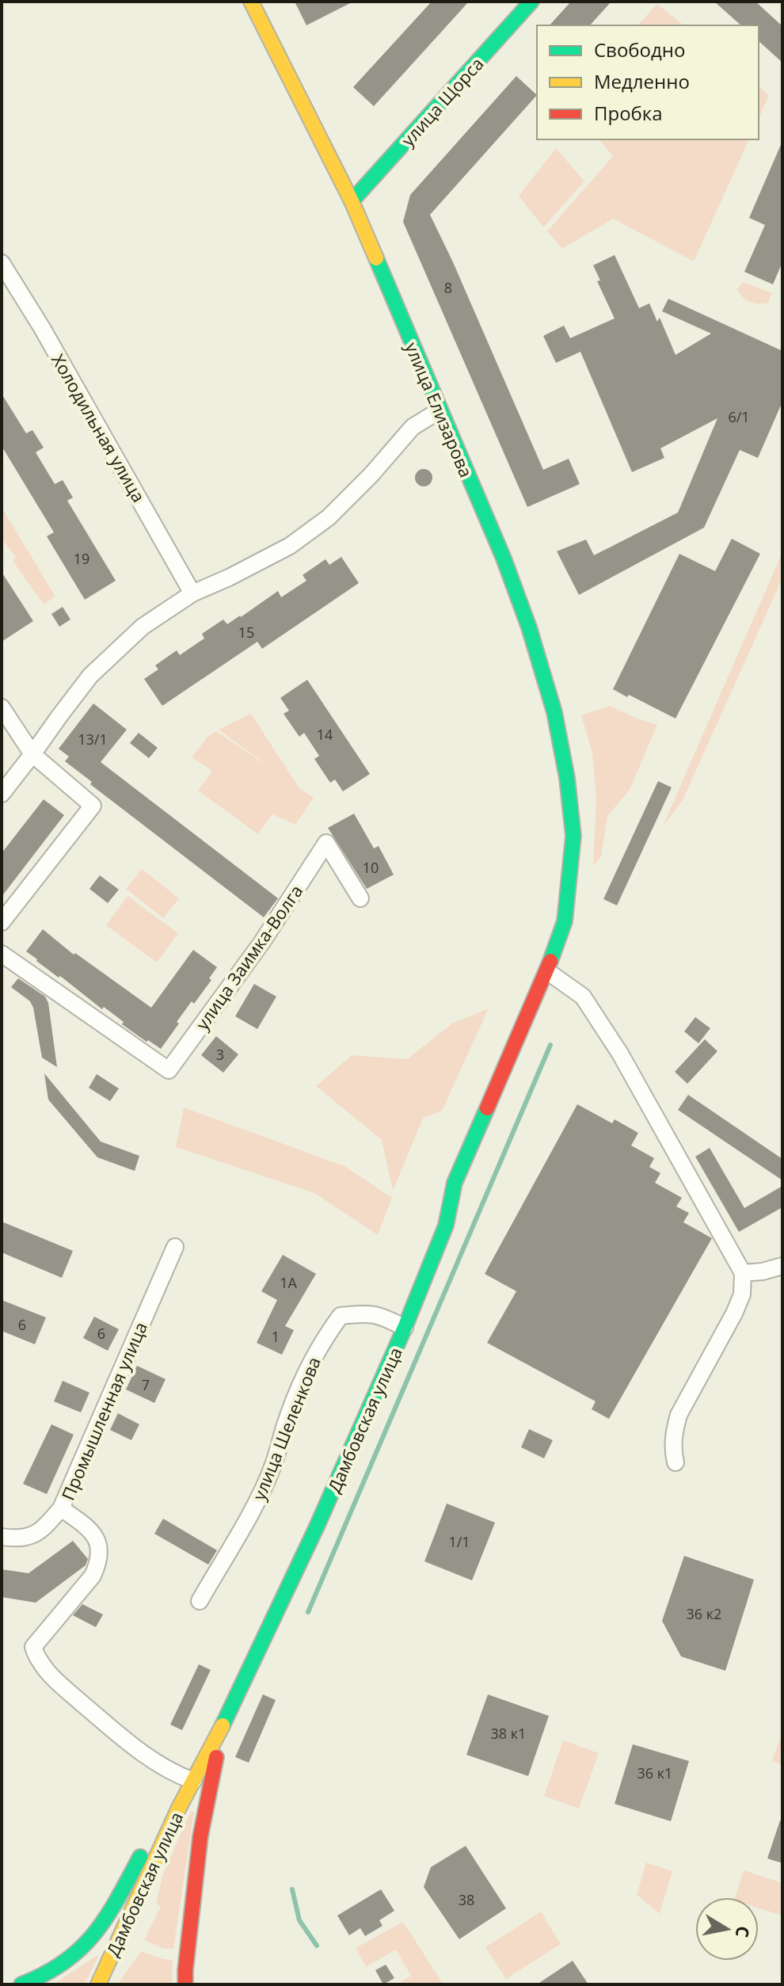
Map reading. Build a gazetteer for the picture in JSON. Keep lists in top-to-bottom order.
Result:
{
  "streets": {
    "street": [
      "улица Щорса",
      "улица Елизарова",
      "Холодильная улица",
      "улица Заимка-Волга",
      "Промышленная улица",
      "Дамбовская улица",
      "улица Шеленкова"
    ]
  },
  "crossings": [
    ["улица Щорса", "улица Елизарова"],
    ["улица Елизарова", "Дамбовская улица"],
    ["Промышленная улица", "Дамбовская улица"],
    ["Дамбовская улица", "улица Шеленкова"]
  ],
  "house_numbers": [
    "8",
    "6/1",
    "19",
    "15",
    "14",
    "13/1",
    "10",
    "3",
    "1А",
    "6",
    "6",
    "1",
    "7",
    "1/1",
    "36 к2",
    "38 к1",
    "36 к1",
    "38"
  ],
  "legend": ["Свободно", "Медленно", "Пробка"],
  "north": "right"
}
